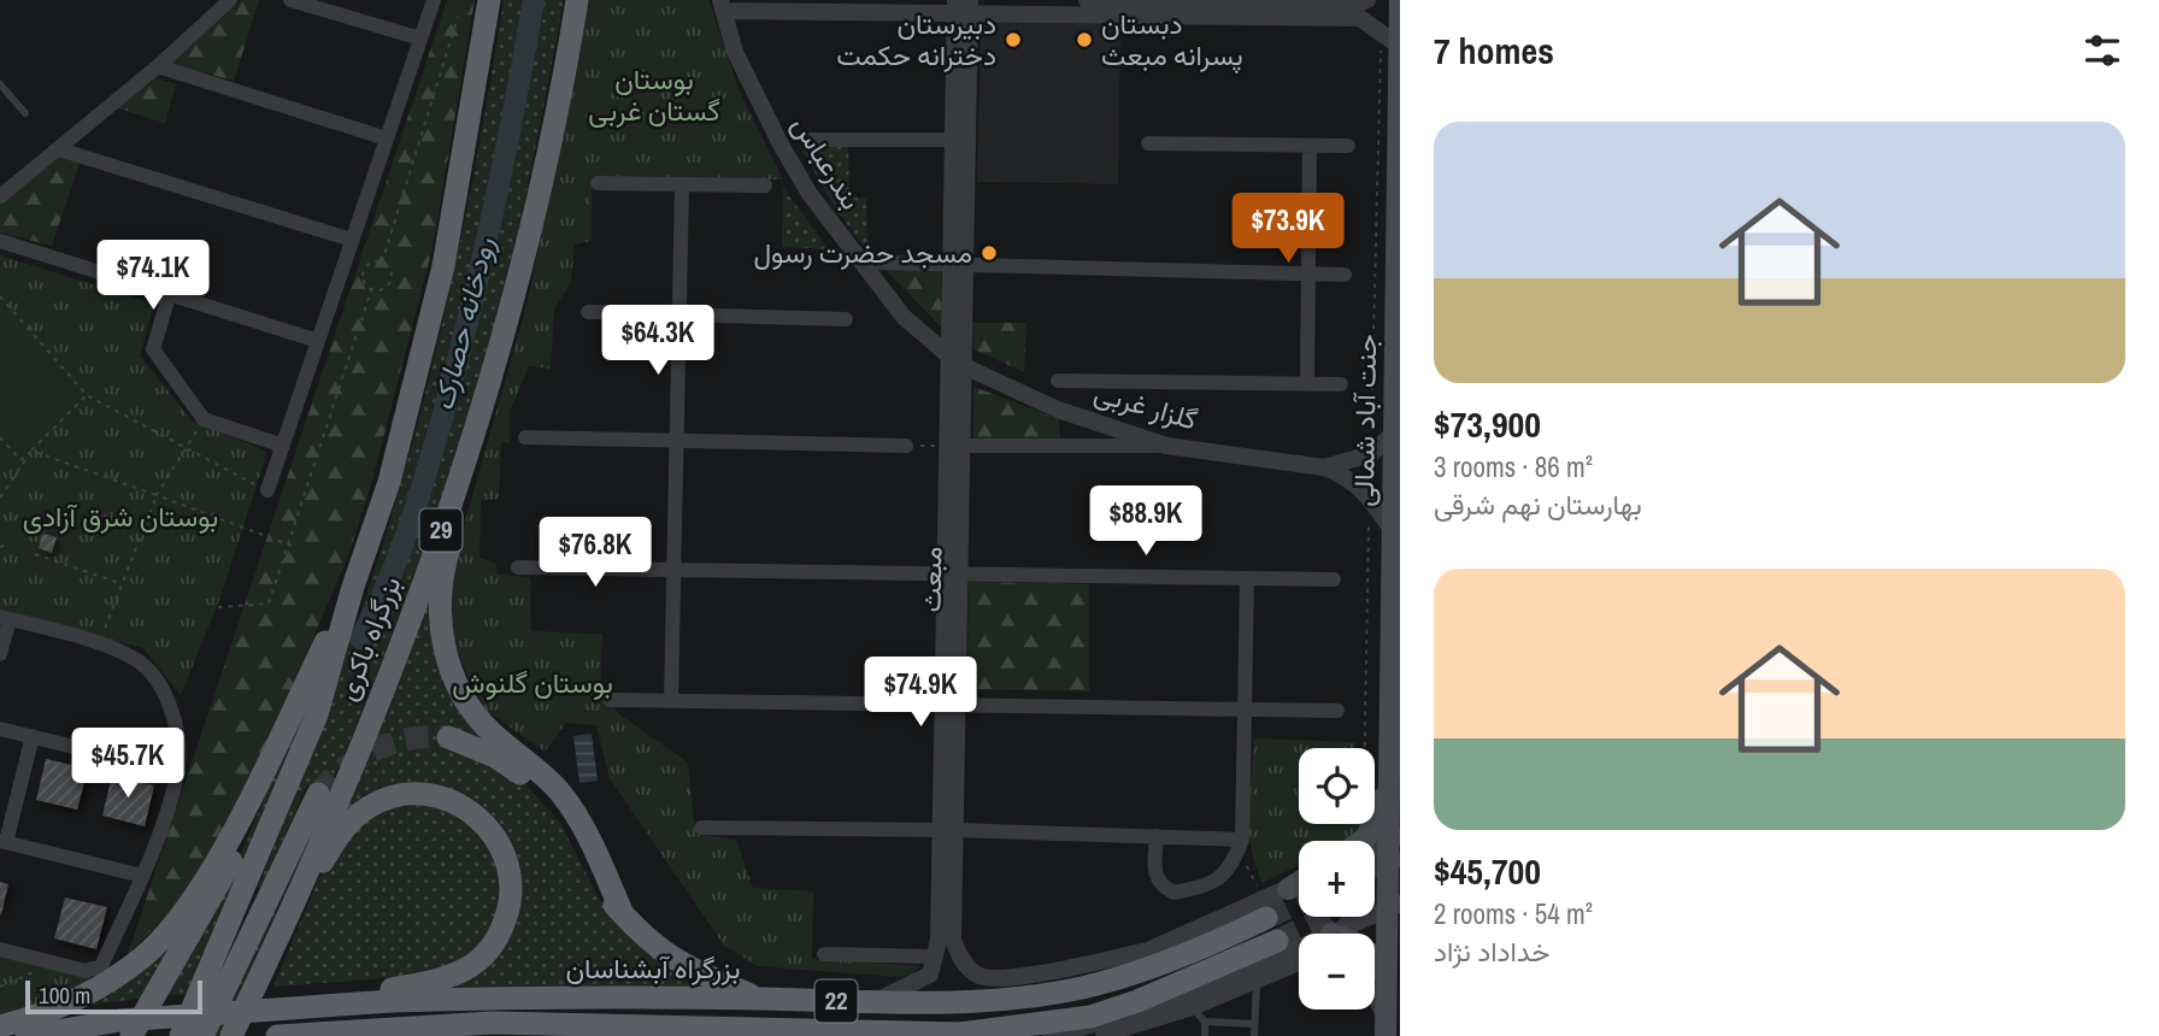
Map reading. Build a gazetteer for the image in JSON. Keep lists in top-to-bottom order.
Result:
{
  "streets": {
    "highway": [
      "29",
      "بزرگراه باکری",
      "بزرگراه آبشناسان",
      "22"
    ],
    "main road": ["جنت آباد شمالی"],
    "street": ["بندرعباس", "گلزار غربی", "مبعث"]
  },
  "crossings": [
    ["بندرعباس", "گلزار غربی"],
    ["بندرعباس", "مبعث"],
    ["گلزار غربی", "جنت آباد شمالی"],
    ["گلزار غربی", "مبعث"]
  ],
  "water": ["رودخانه حصارک"],
  "parks": ["بوستان گستان غربی", "بوستان شرق آزادی", "بوستان گلنوش"],
  "places": ["دبیرستان دخترانه حکمت", "دبستان پسرانه مبعث", "مسجد حضرت رسول"],
  "scale_bar": "100 m",
  "page": {
    "heading": "7 homes",
    "list": [
      {
        "name": "$73,900",
        "note": "3 rooms · 86 m² · بهارستان نهم شرقی"
      },
      {
        "name": "$45,700",
        "note": "2 rooms · 54 m² · خداداد نژاد"
      }
    ],
    "price": [
      "$73.9K",
      "$74.1K",
      "$64.3K",
      "$88.9K",
      "$76.8K",
      "$74.9K",
      "$45.7K"
    ],
    "map_buttons": ["+", "−"],
    "scale": "100 m"
  }
}
